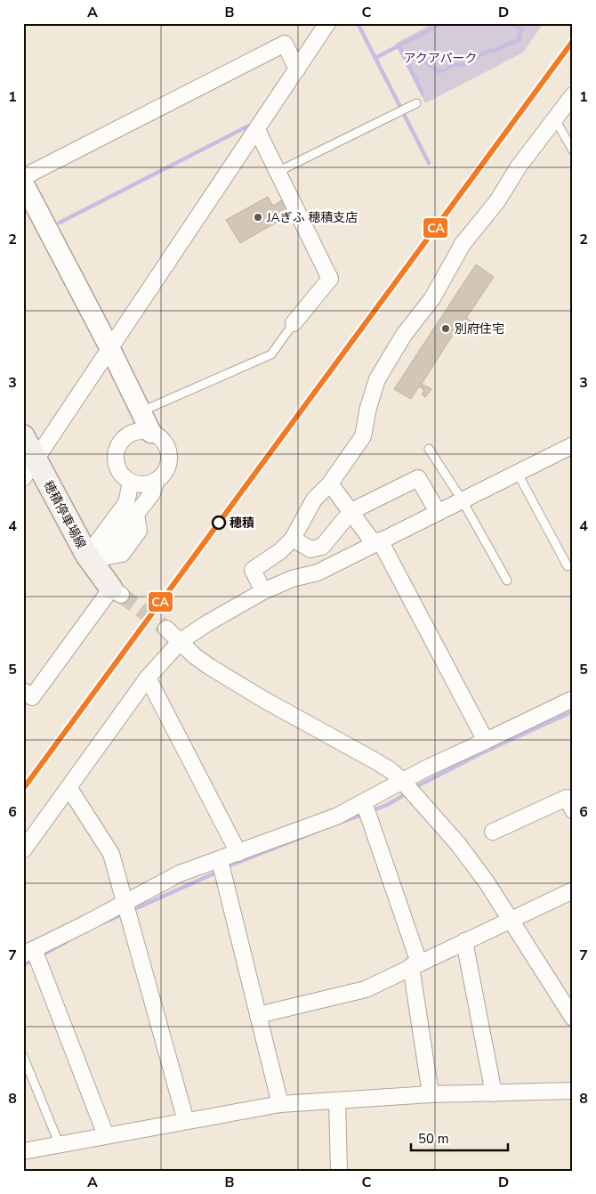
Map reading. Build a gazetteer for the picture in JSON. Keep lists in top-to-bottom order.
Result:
{
  "streets": {
    "main road": ["穂積停車場線"]
  },
  "parks": ["アクアパーク"],
  "places": ["JAぎふ 穂積支店", "別府住宅", "穂積"],
  "lines": ["transit line CA"],
  "scale_bar": "50 m",
  "grid": {
    "columns": [
      "A",
      "B",
      "C",
      "D"
    ],
    "rows": [
      "1",
      "2",
      "3",
      "4",
      "5",
      "6",
      "7",
      "8"
    ]
  }
}
